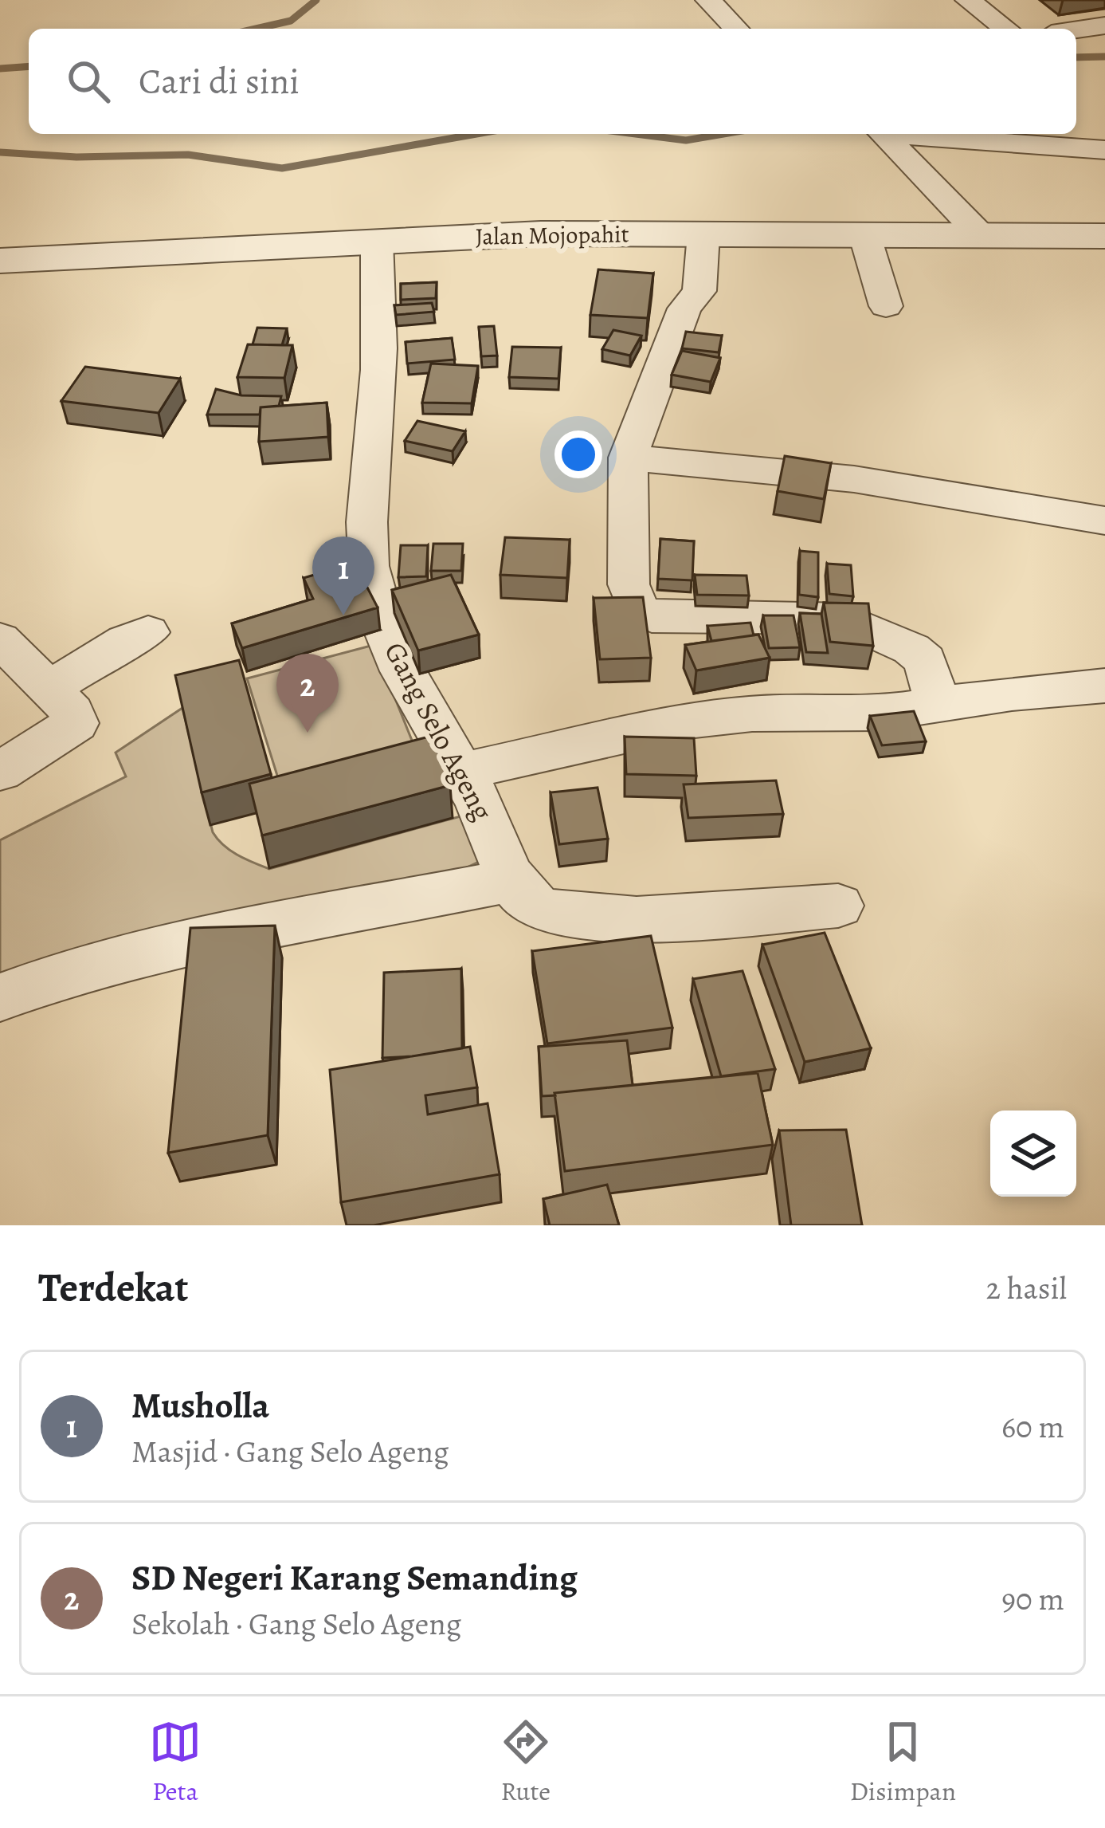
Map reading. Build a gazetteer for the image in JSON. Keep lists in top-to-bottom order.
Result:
{
  "streets": {
    "street": ["Jalan Mojopahit", "Gang Selo Ageng"]
  },
  "crossings": [
    ["Jalan Mojopahit", "Gang Selo Ageng"]
  ],
  "page": {
    "search": "Cari di sini",
    "pins": ["1", "2"],
    "heading": ["Terdekat", "2 hasil"],
    "list": [
      {
        "mark": "1",
        "name": "Musholla",
        "note": "Masjid · Gang Selo Ageng",
        "value": "60 m"
      },
      {
        "mark": "2",
        "name": "SD Negeri Karang Semanding",
        "note": "Sekolah · Gang Selo Ageng",
        "value": "90 m"
      }
    ],
    "nav": ["Peta", "Rute", "Disimpan"]
  }
}
